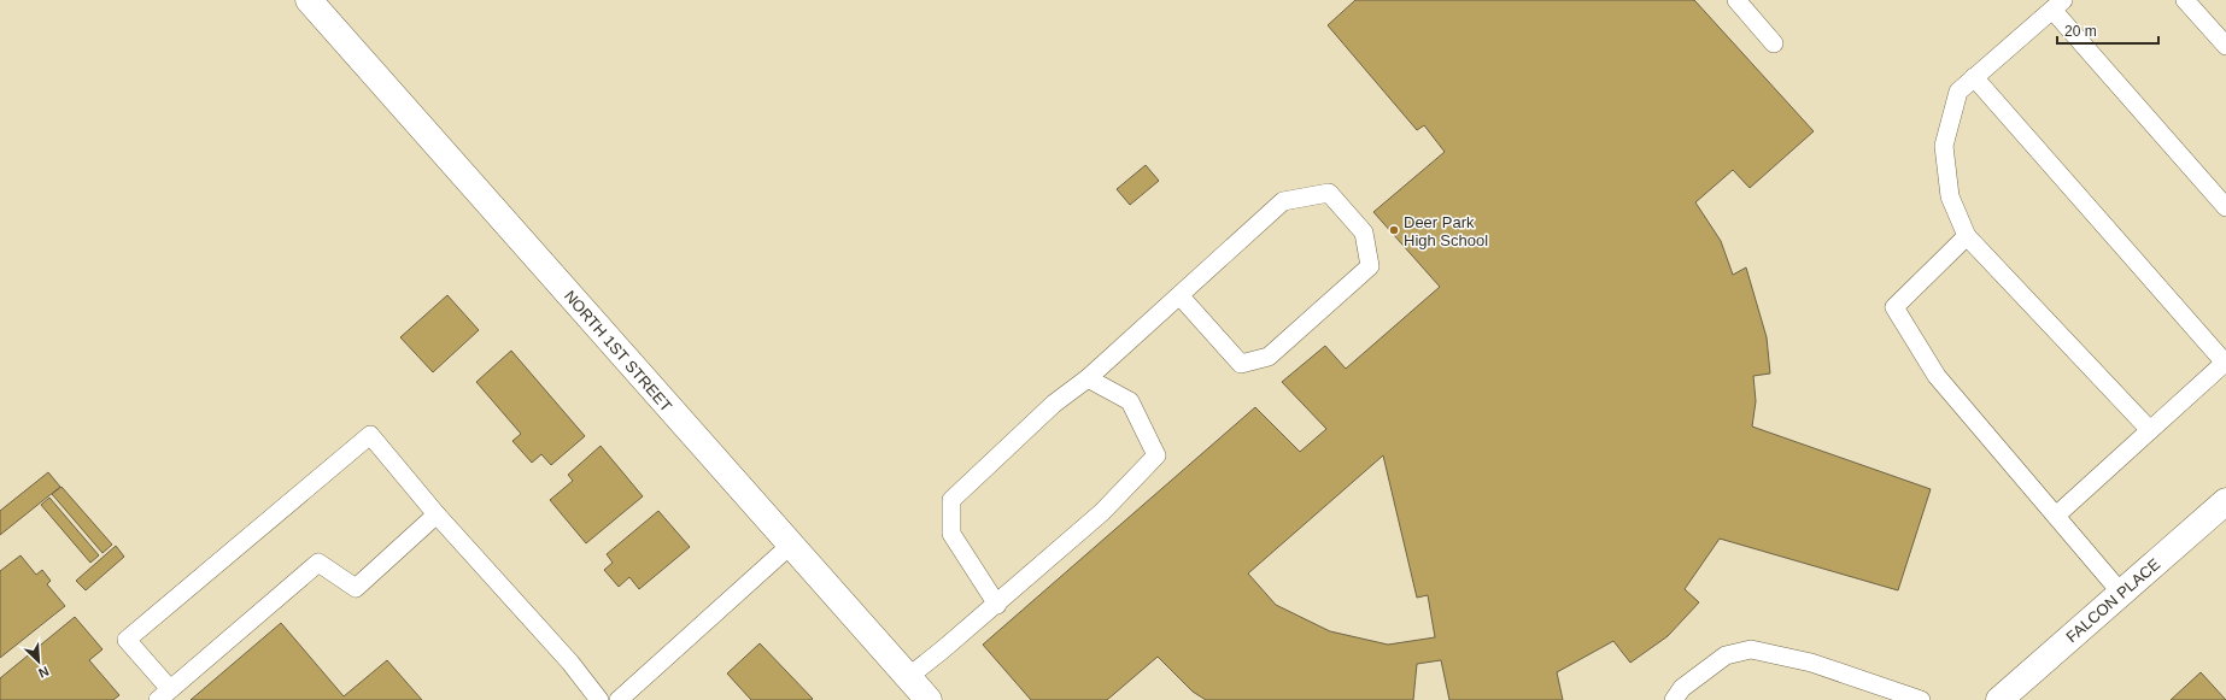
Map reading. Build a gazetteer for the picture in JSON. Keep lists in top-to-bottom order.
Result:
{
  "streets": {
    "street": ["NORTH 1ST STREET", "FALCON PLACE"]
  },
  "places": ["Deer Park High School"],
  "scale_bar": "20 m",
  "north": "bottom right"
}
